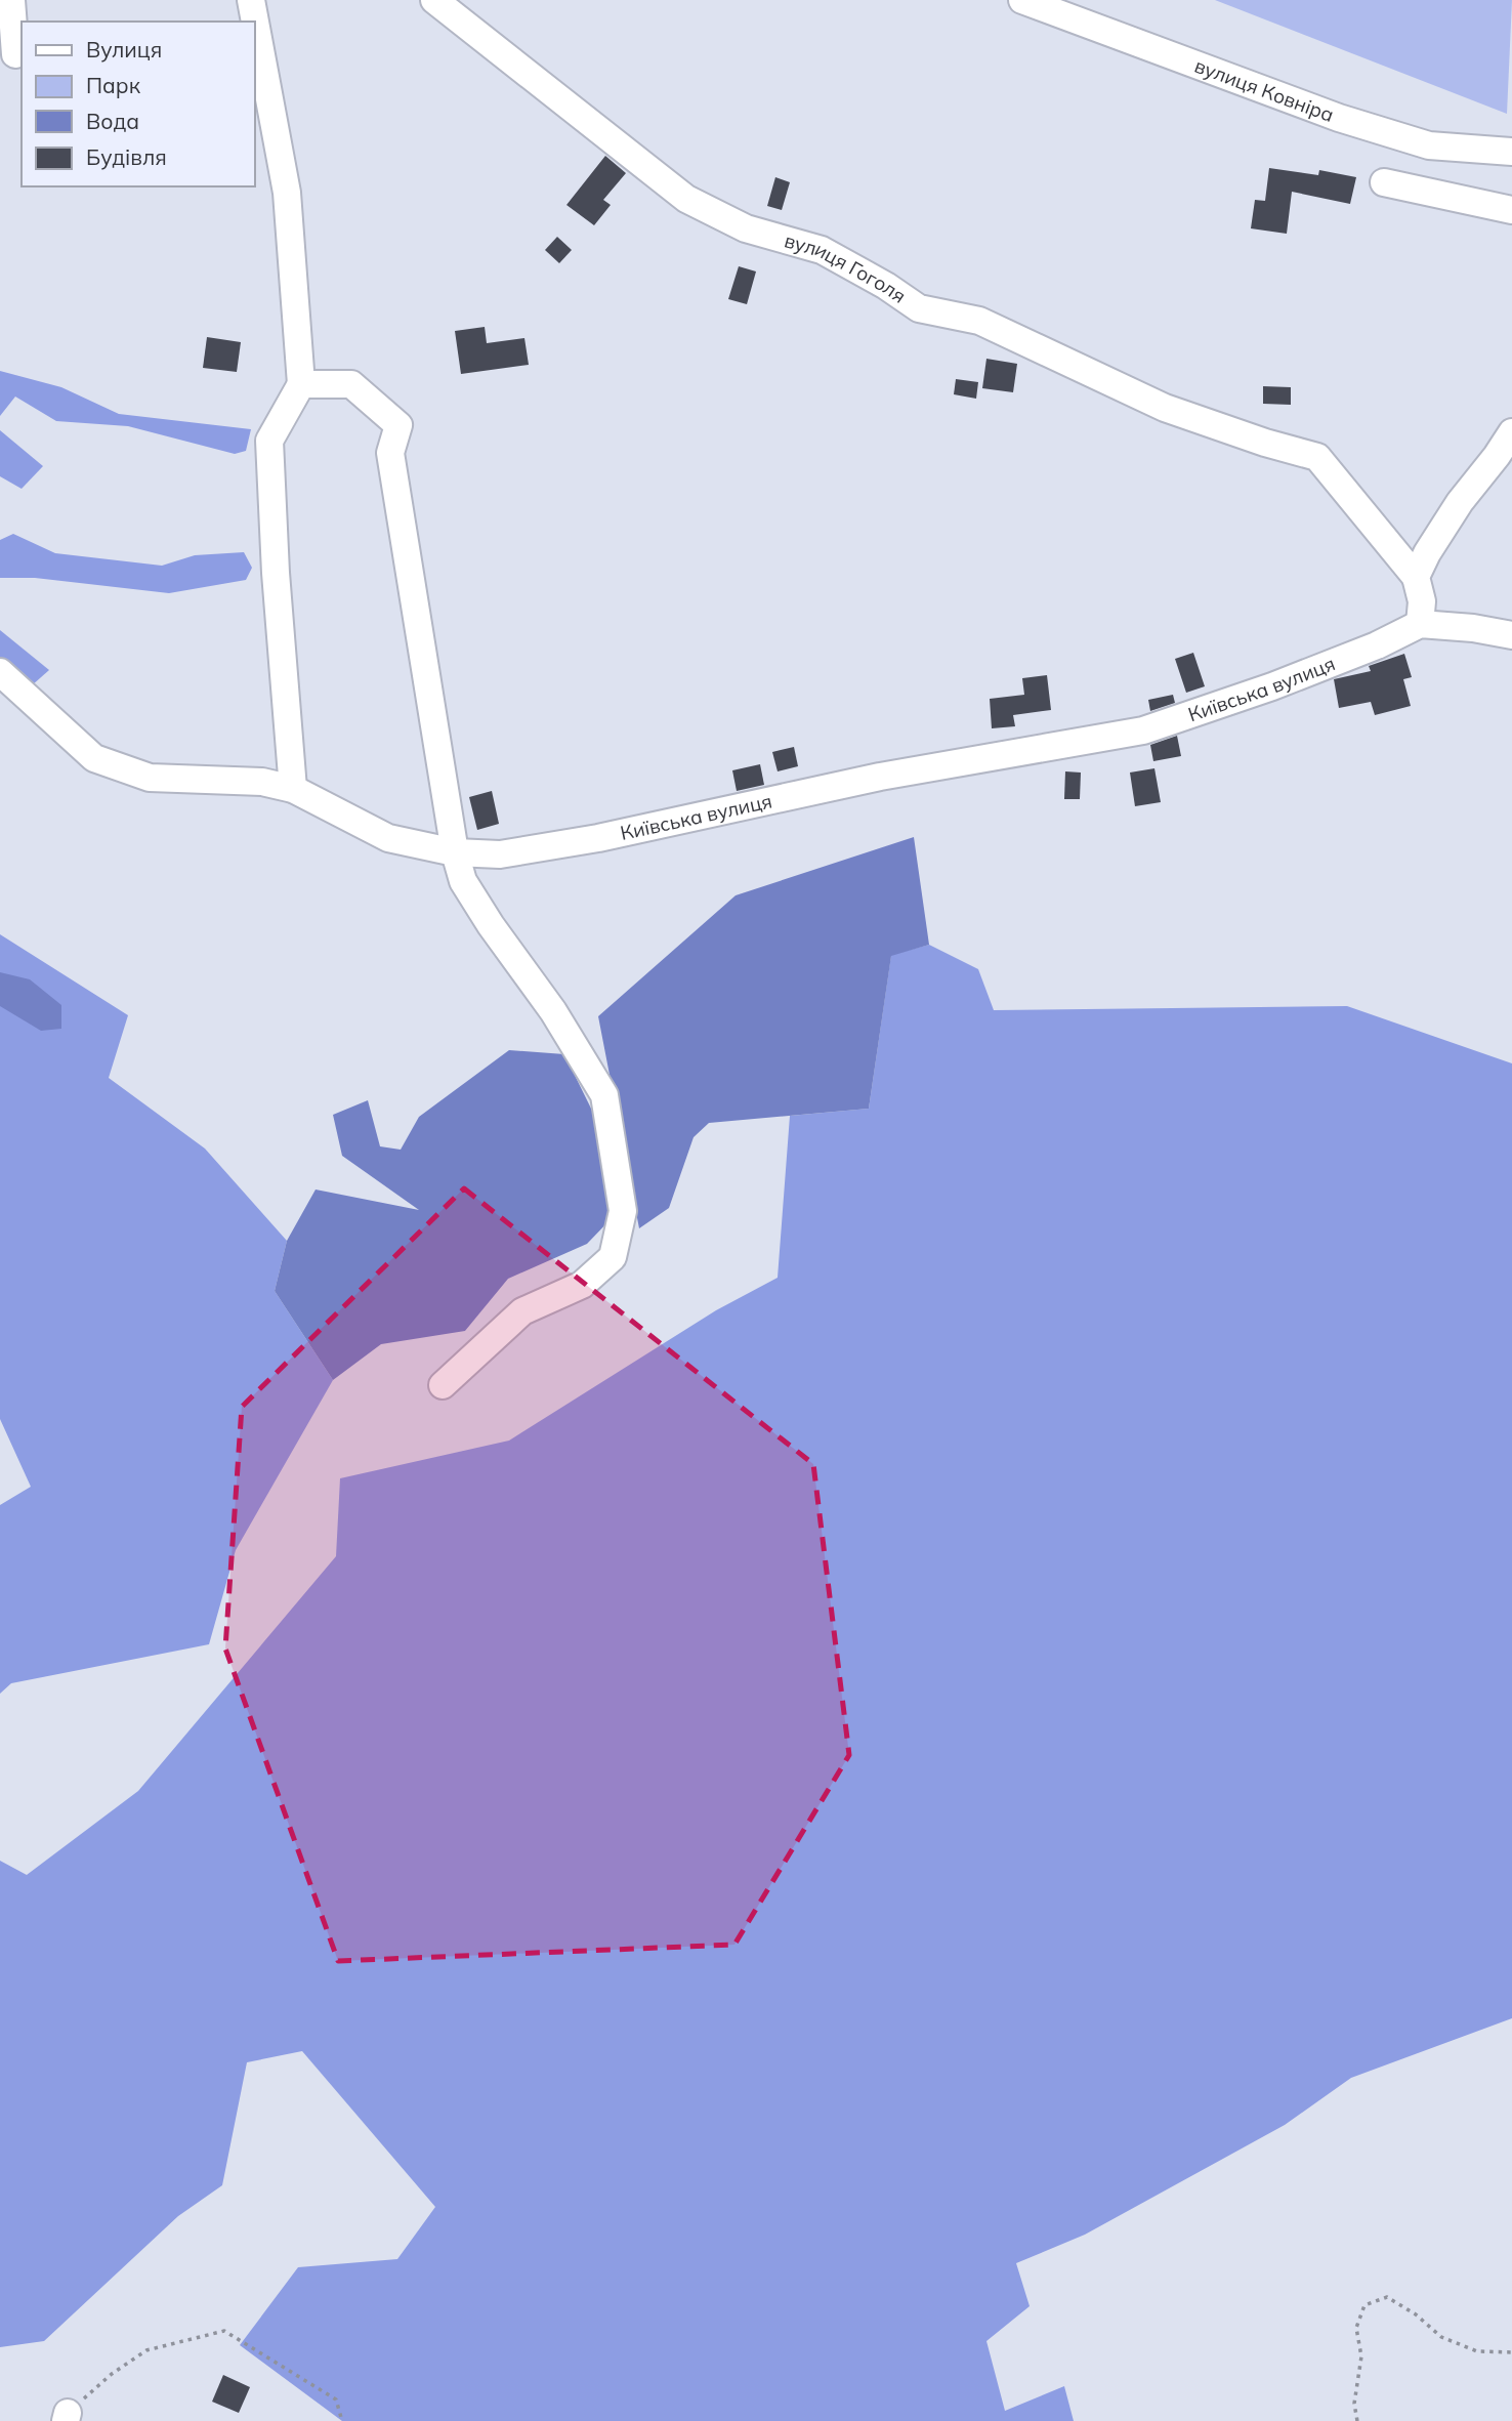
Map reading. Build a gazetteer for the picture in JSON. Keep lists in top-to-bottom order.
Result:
{
  "streets": {
    "street": ["вулиця Ковніра", "вулиця Гоголя", "Київська вулиця"]
  },
  "legend": [
    "Вулиця",
    "Парк",
    "Вода",
    "Будівля"
  ]
}
